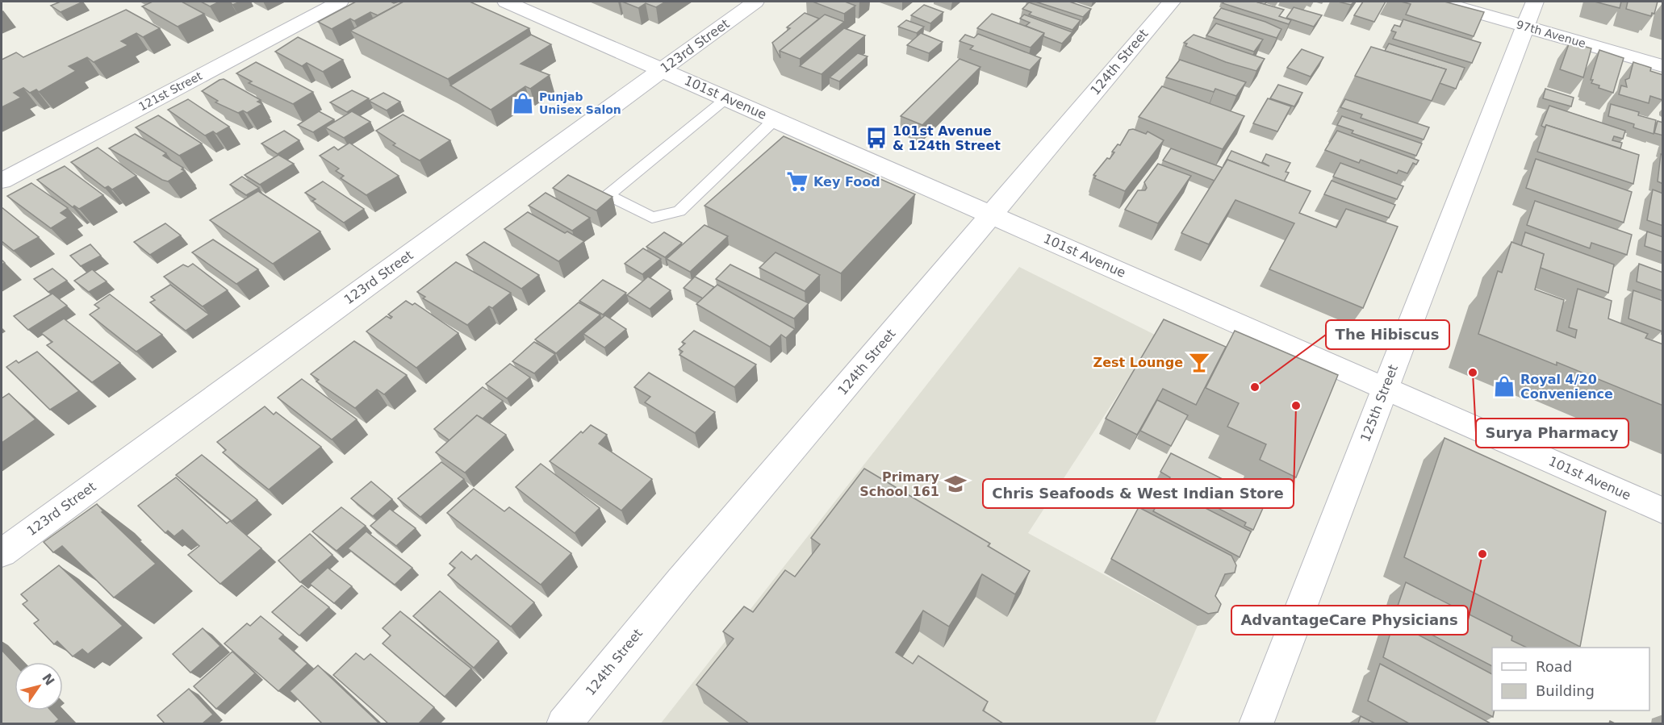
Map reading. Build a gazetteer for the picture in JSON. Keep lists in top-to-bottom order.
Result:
{
  "streets": {
    "street": [
      "97th Avenue",
      "123rd Street",
      "124th Street",
      "121st Street",
      "101st Avenue",
      "125th Street"
    ]
  },
  "crossings": [
    ["97th Avenue", "125th Street"],
    ["123rd Street", "101st Avenue"],
    ["124th Street", "101st Avenue"],
    ["101st Avenue", "125th Street"]
  ],
  "places": {
    "shop": ["Punjab Unisex Salon", "Royal 4/20 Convenience"],
    "bus stop": ["101st Avenue & 124th Street"],
    "supermarket": ["Key Food"],
    "bar": ["Zest Lounge"],
    "other": [
      "Surya Pharmacy",
      "The Hibiscus",
      "Chris Seafoods & West Indian Store",
      "AdvantageCare Physicians"
    ],
    "school or university": ["Primary School 161"]
  },
  "legend": ["Road", "Building"],
  "north": "top right"
}
